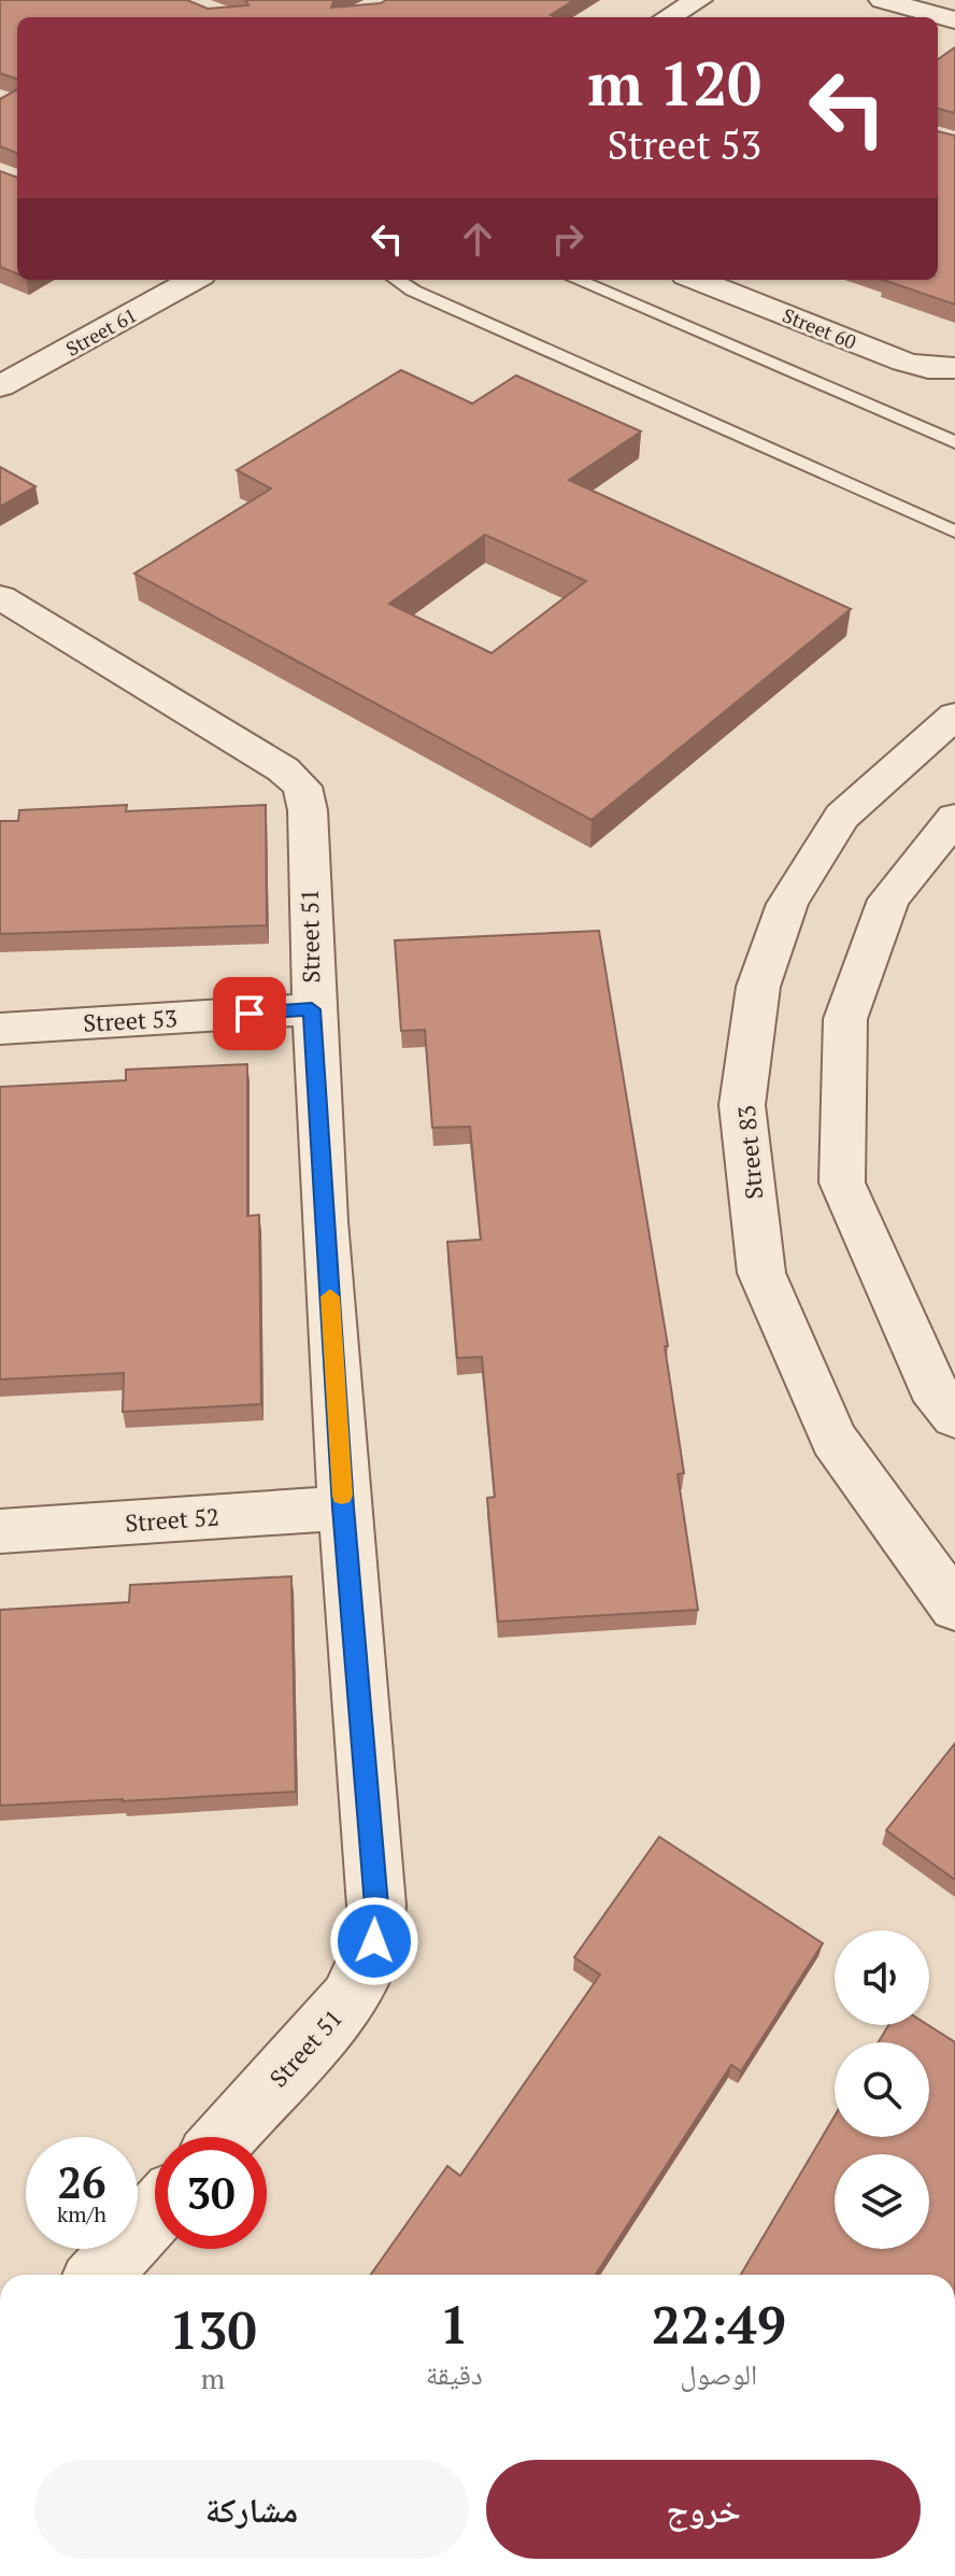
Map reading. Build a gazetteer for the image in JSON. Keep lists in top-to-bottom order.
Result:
{
  "streets": {
    "street": [
      "Street 60",
      "Street 61",
      "Street 51",
      "Street 53",
      "Street 83",
      "Street 52"
    ]
  },
  "crossings": [
    ["Street 51", "Street 53"],
    ["Street 51", "Street 52"]
  ],
  "page": {
    "turn": ["120 m", "Street 53"],
    "speed": "26 km/h",
    "limit": "30",
    "eta": [
      "22:49",
      "الوصول",
      "1",
      "دقيقة",
      "130",
      "m"
    ],
    "buttons": ["خروج", "مشاركة"]
  }
}
